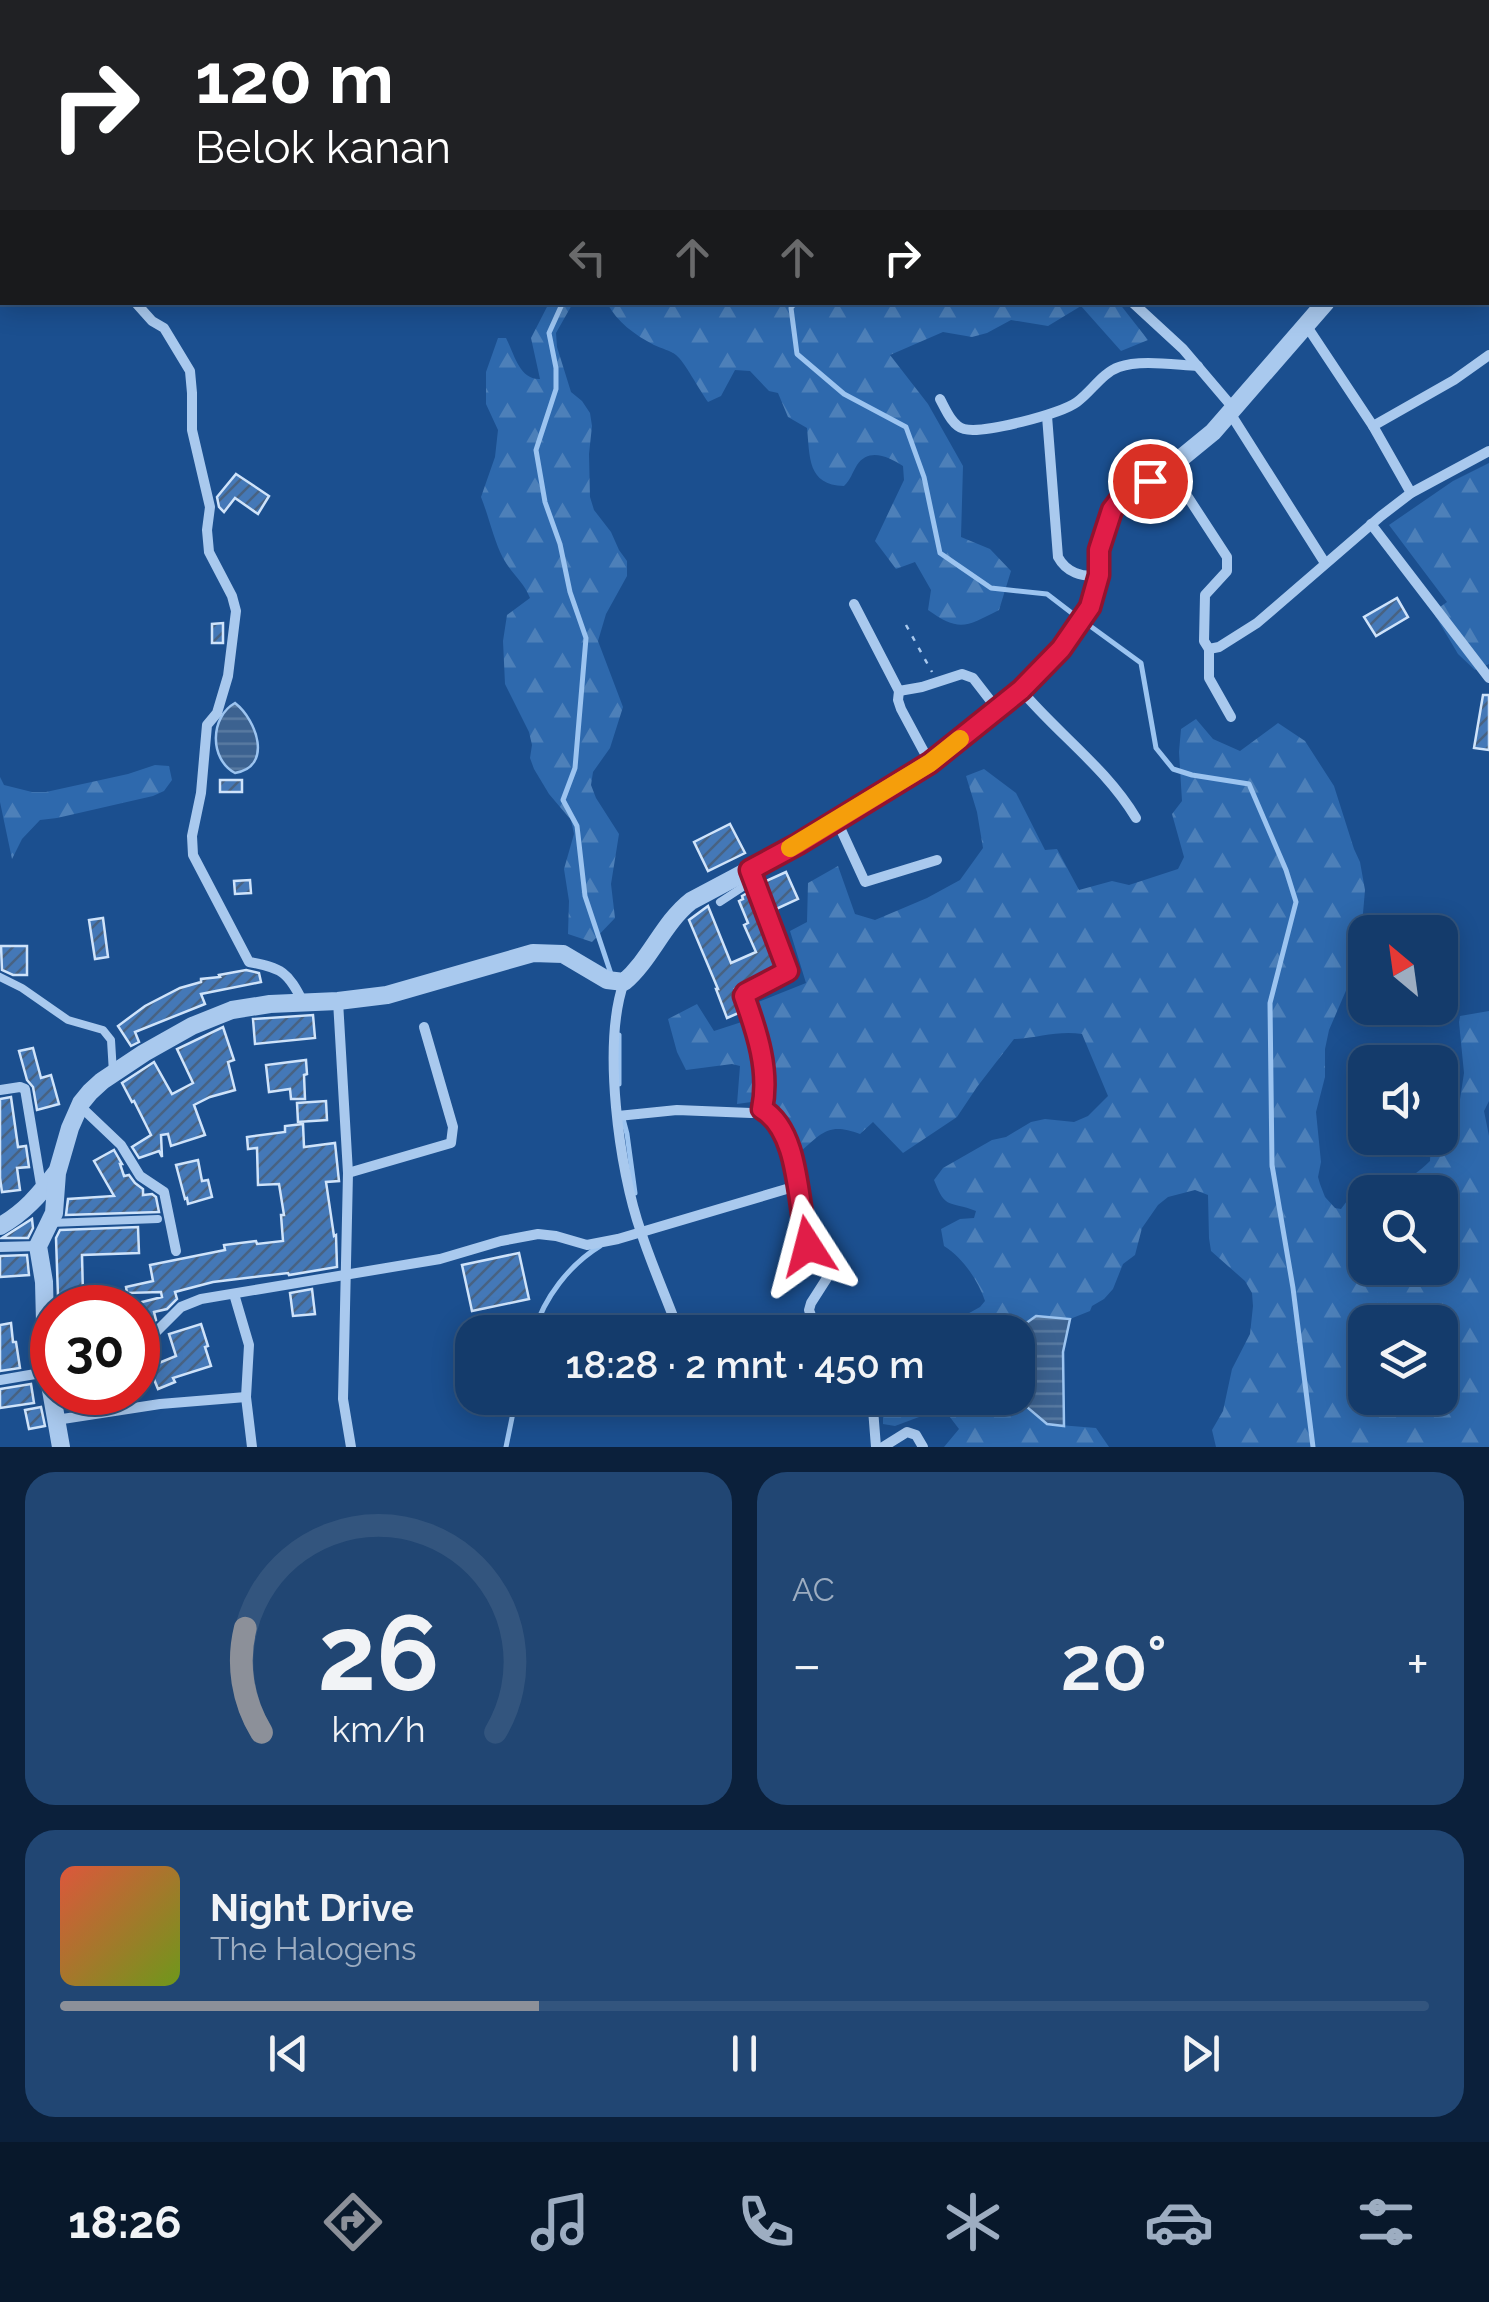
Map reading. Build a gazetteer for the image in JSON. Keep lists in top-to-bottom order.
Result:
{
  "north": "top left",
  "page": {
    "turn": ["120 m", "Belok kanan"],
    "limit": "30",
    "trip": "18:28 · 2 mnt · 450 m",
    "tile": "AC",
    "heat": ["−", "20°", "+"],
    "song": ["Night Drive", "The Halogens"],
    "tabs": "18:26",
    "gauge": ["26", "km/h"]
  }
}
